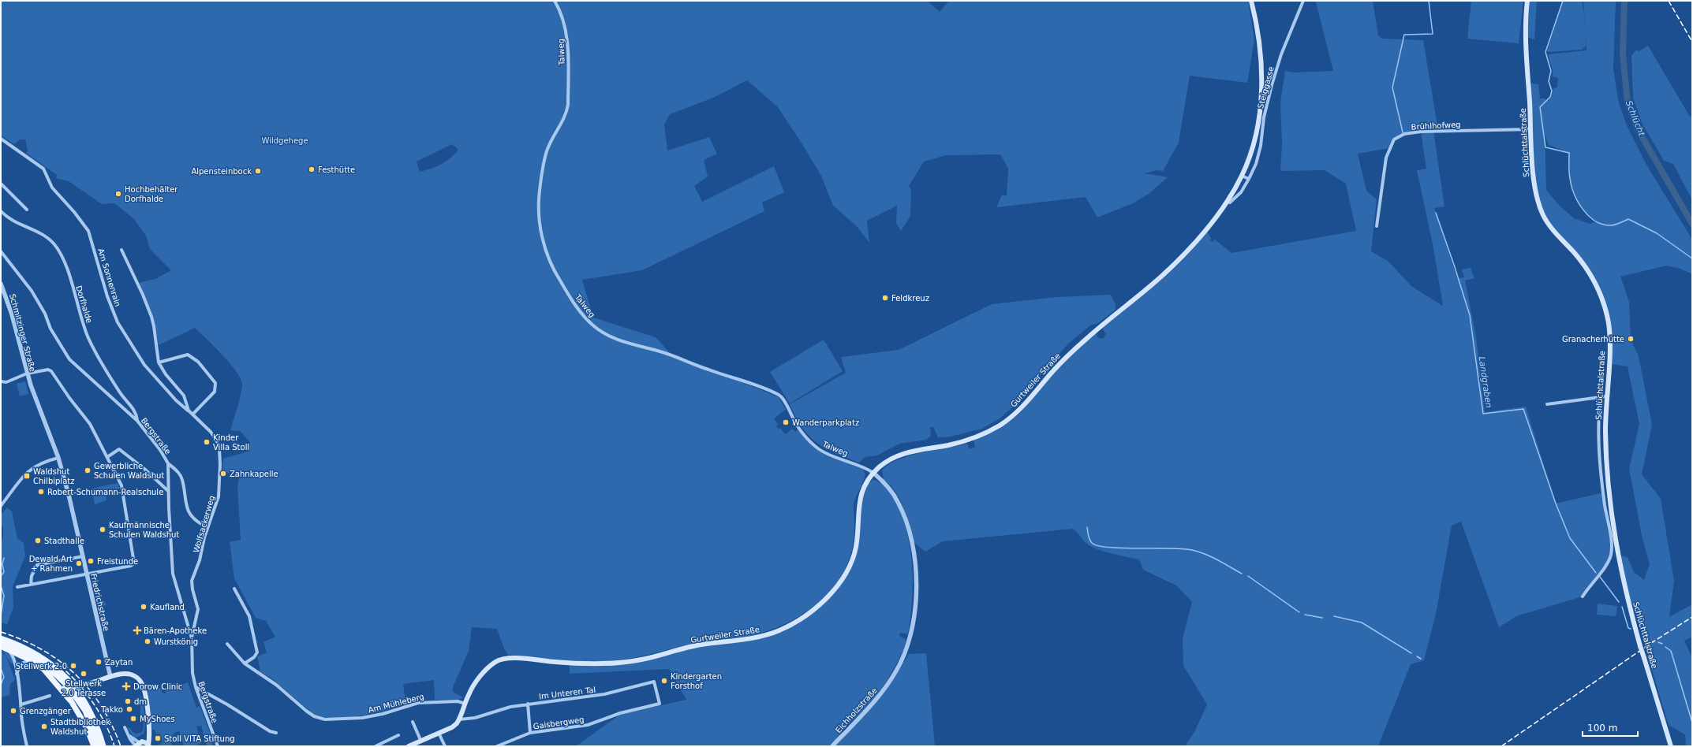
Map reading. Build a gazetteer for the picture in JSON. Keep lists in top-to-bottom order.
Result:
{
  "streets": {
    "main road": ["Schlüchttalstraße", "Gurtweiler Straße"],
    "street": [
      "Talweg",
      "Steiggasse",
      "Brühlhofweg",
      "Am Sonnenrain",
      "Dorfhalde",
      "Schmitzinger Straße",
      "Bergstraße",
      "Wolfsackerweg",
      "Friedrichstraße",
      "Im Unteren Tal",
      "Am Mühleberg",
      "Eichholzstraße",
      "Gaisbergweg"
    ]
  },
  "crossings": [
    ["Talweg", "Gurtweiler Straße"],
    ["Talweg", "Eichholzstraße"],
    ["Steiggasse", "Gurtweiler Straße"],
    ["Brühlhofweg", "Schlüchttalstraße"],
    ["Am Sonnenrain", "Wolfsackerweg"],
    ["Dorfhalde", "Bergstraße"],
    ["Schmitzinger Straße", "Friedrichstraße"],
    ["Gurtweiler Straße", "Im Unteren Tal"],
    ["Gurtweiler Straße", "Am Mühleberg"],
    ["Gurtweiler Straße", "Eichholzstraße"],
    ["Bergstraße", "Wolfsackerweg"],
    ["Im Unteren Tal", "Gaisbergweg"]
  ],
  "water": ["Schlücht", "Landgraben"],
  "parks": ["Wildgehege"],
  "places": {
    "other": [
      "Festhütte",
      "Alpensteinbock",
      "Hochbehälter Dorfhalde",
      "Feldkreuz",
      "Granacherhütte",
      "Wanderparkplatz",
      "Kinder Villa Stoll",
      "Gewerbliche Schulen Waldshut",
      "Zahnkapelle",
      "Robert-Schumann-Realschule",
      "Kaufmännische Schulen Waldshut",
      "Stadthalle",
      "Freistunde",
      "Dewald Art + Rahmen",
      "Kaufland",
      "Wurstkönig",
      "Zaytan",
      "Stellwerk 2.0",
      "Stellwerk 2.0 Terasse",
      "Kindergarten Forsthof",
      "dm",
      "Takko",
      "Grenzgänger",
      "MyShoes",
      "Stadtbibliothek Waldshut",
      "Stoll VITA Stiftung"
    ],
    "transit": ["Waldshut Chilbiplatz"],
    "health": ["Bären-Apotheke", "Dorow Clinic"]
  },
  "scale_bar": "100 m"
}
